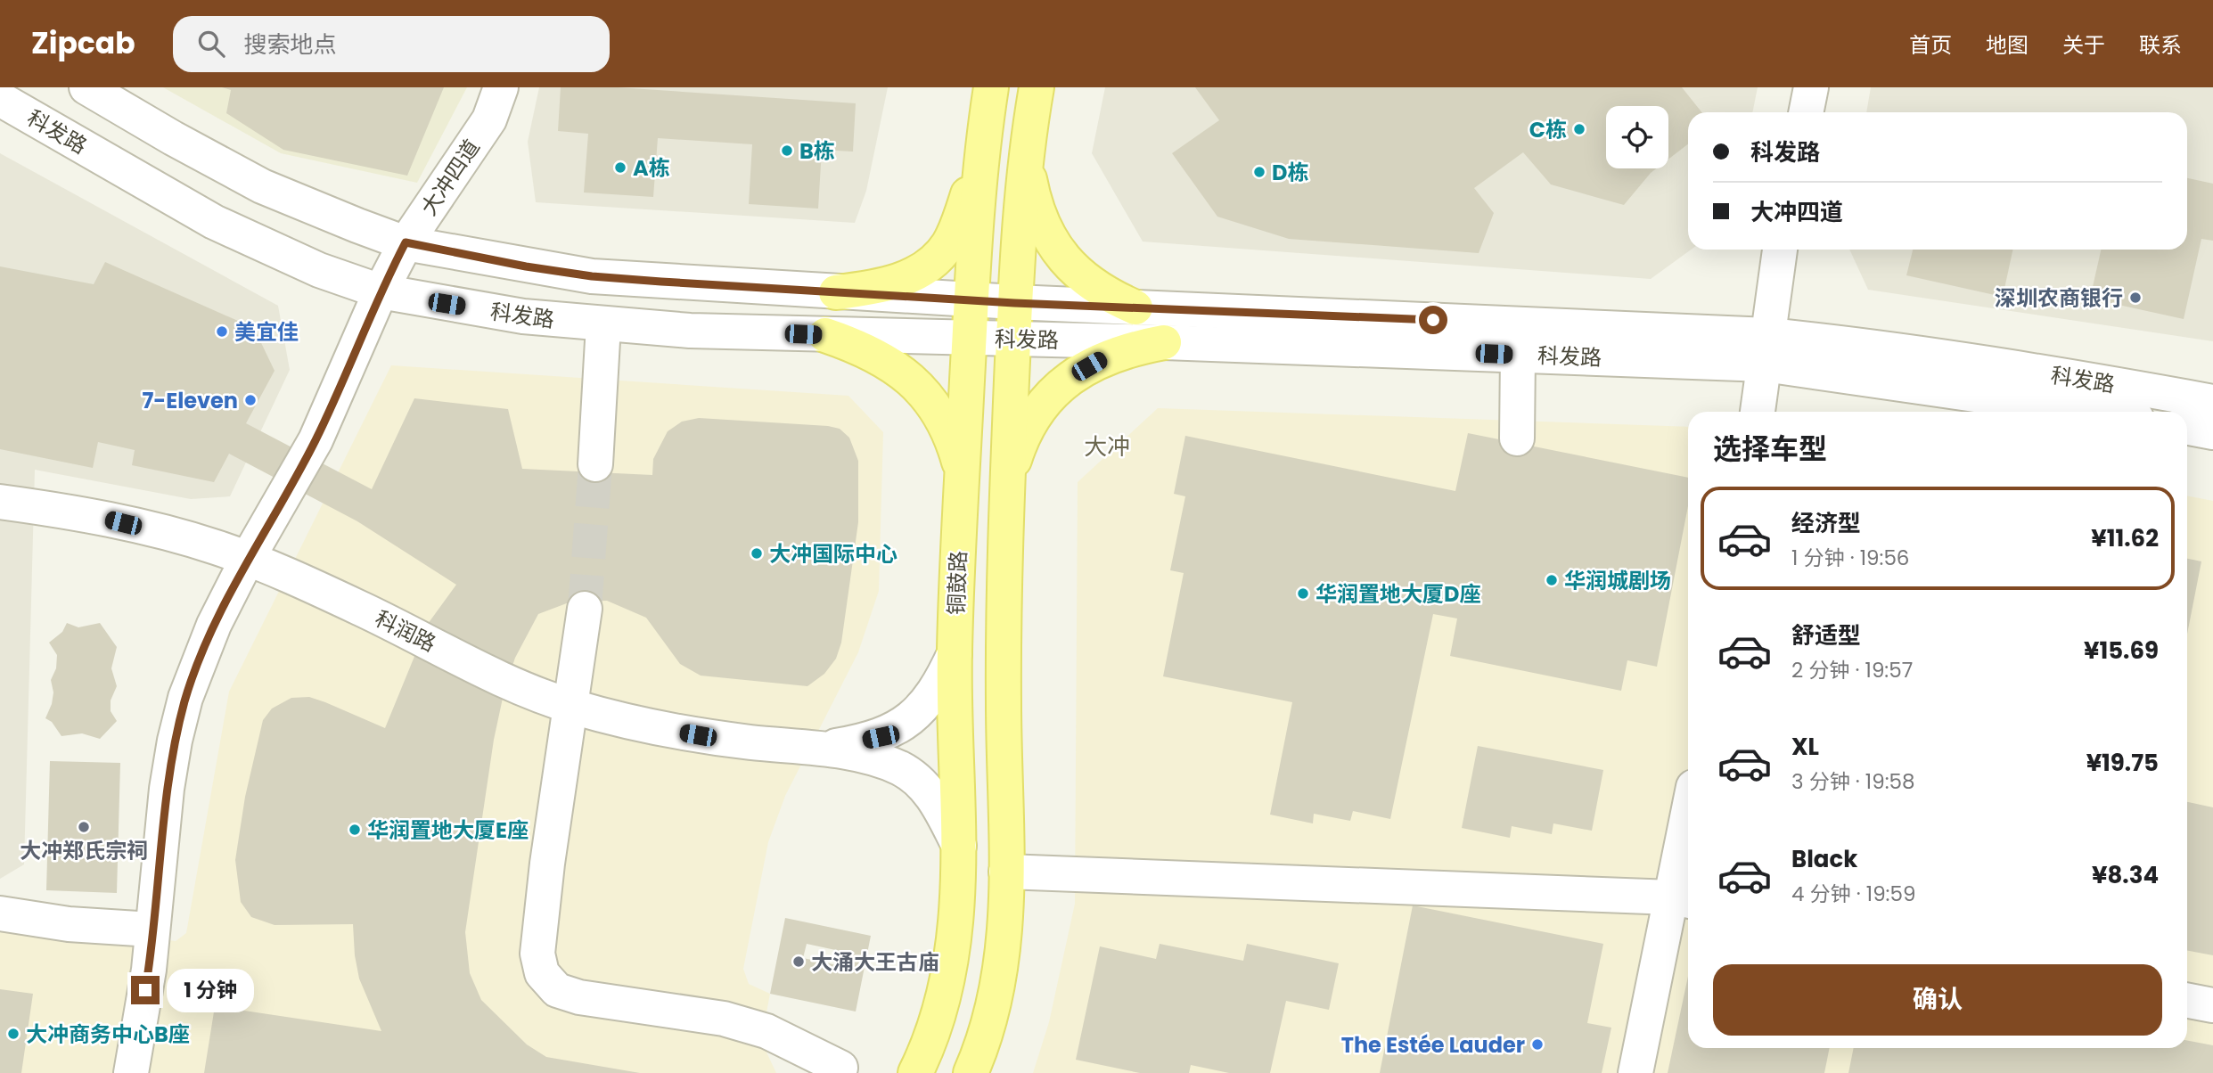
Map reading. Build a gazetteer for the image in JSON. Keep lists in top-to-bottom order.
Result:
{
  "streets": {
    "main road": ["铜鼓路"],
    "street": ["科发路", "大冲四道", "科润路"]
  },
  "crossings": [
    ["科发路", "大冲四道"],
    ["科发路", "铜鼓路"],
    ["大冲四道", "科润路"]
  ],
  "districts": ["大冲"],
  "places": [
    "C栋",
    "B栋",
    "A栋",
    "D栋",
    "深圳农商银行",
    "美宜佳",
    "7-Eleven",
    "大冲国际中心",
    "华润城剧场",
    "华润置地大厦D座",
    "大冲郑氏宗祠",
    "华润置地大厦E座",
    "大涌大王古庙",
    "大冲商务中心B座",
    "The Estée Lauder"
  ],
  "page": {
    "header": "Zipcab",
    "search": "搜索地点",
    "nav": [
      "首页",
      "地图",
      "关于",
      "联系"
    ],
    "banner": ["科发路", "大冲四道"],
    "heading": "选择车型",
    "list": [
      {
        "name": "经济型",
        "note": "1 分钟 · 19:56",
        "value": "¥11.62"
      },
      {
        "name": "舒适型",
        "note": "2 分钟 · 19:57",
        "value": "¥15.69"
      },
      {
        "name": "XL",
        "note": "3 分钟 · 19:58",
        "value": "¥19.75"
      },
      {
        "name": "Black",
        "note": "4 分钟 · 19:59",
        "value": "¥8.34"
      }
    ],
    "buttons": "确认",
    "bubble": "1 分钟"
  }
}
